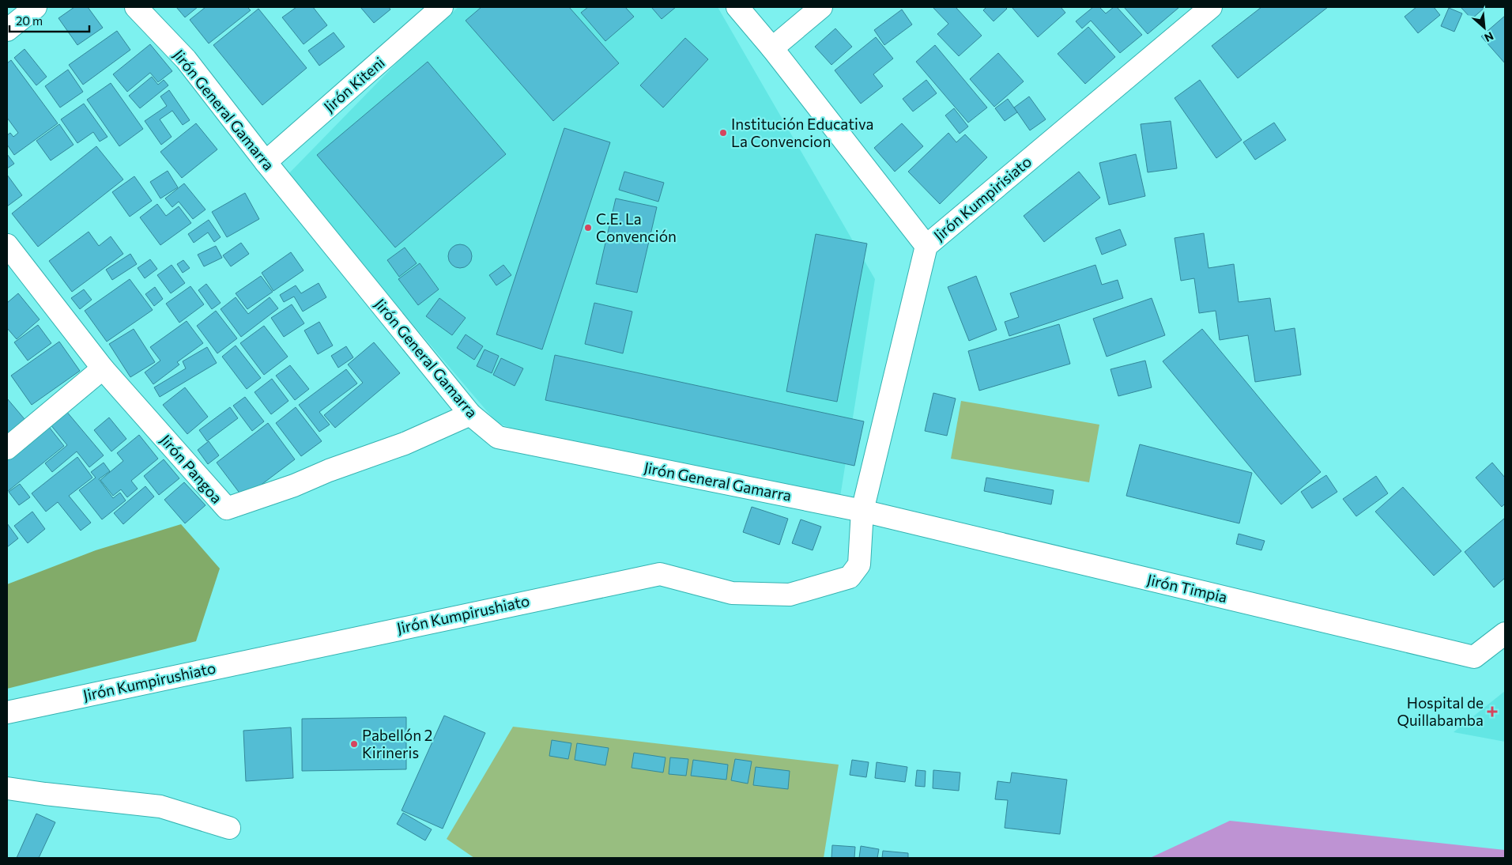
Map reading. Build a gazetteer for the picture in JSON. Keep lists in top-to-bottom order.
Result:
{
  "streets": {
    "street": [
      "Jirón Kiteni",
      "Jirón General Gamarra",
      "Jirón Kumpirisiato",
      "Jirón Pangoa",
      "Jirón Timpia",
      "Jirón Kumpirushiato"
    ]
  },
  "crossings": [
    ["Jirón Kiteni", "Jirón General Gamarra"],
    ["Jirón General Gamarra", "Jirón Kumpirisiato"],
    ["Jirón General Gamarra", "Jirón Pangoa"],
    ["Jirón General Gamarra", "Jirón Timpia"],
    ["Jirón General Gamarra", "Jirón Kumpirushiato"],
    ["Jirón Kumpirisiato", "Jirón Timpia"],
    ["Jirón Kumpirisiato", "Jirón Kumpirushiato"],
    ["Jirón Timpia", "Jirón Kumpirushiato"]
  ],
  "places": {
    "other": ["Institución Educativa La Convencion", "C.E. La Convención", "Pabellón 2 Kirineris"],
    "health": ["Hospital de Quillabamba"]
  },
  "scale_bar": "20 m",
  "north": "bottom right"
}
